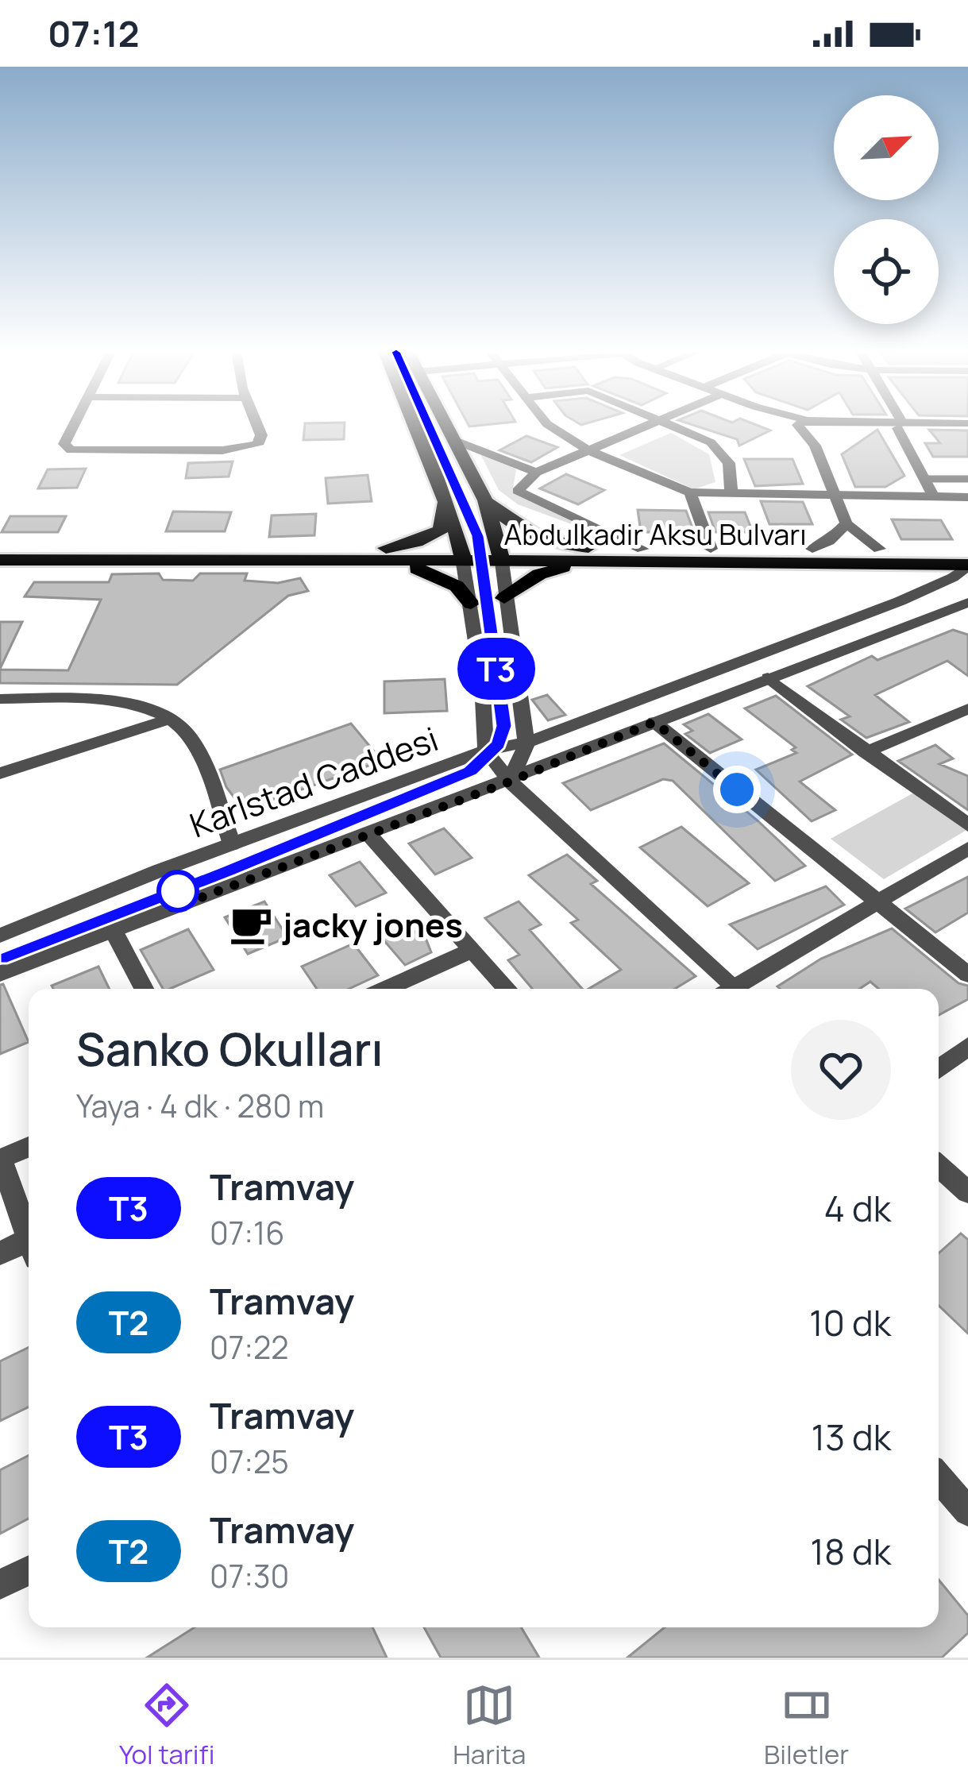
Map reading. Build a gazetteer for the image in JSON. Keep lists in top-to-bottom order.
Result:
{
  "streets": {
    "main road": ["Abdulkadir Aksu Bulvarı"],
    "street": ["Karlstad Caddesi"]
  },
  "crossings": [
    ["Abdulkadir Aksu Bulvarı", "Karlstad Caddesi"]
  ],
  "places": {
    "cafe": ["jacky jones"]
  },
  "lines": ["tram line T3"],
  "north": "top right",
  "page": {
    "status": "07:12",
    "on_map": "T3",
    "heading": ["Sanko Okulları", "Yaya · 4 dk · 280 m"],
    "list": [
      {
        "mark": "T3",
        "name": "Tramvay",
        "note": "07:16",
        "value": "4 dk"
      },
      {
        "mark": "T2",
        "name": "Tramvay",
        "note": "07:22",
        "value": "10 dk"
      },
      {
        "mark": "T3",
        "name": "Tramvay",
        "note": "07:25",
        "value": "13 dk"
      },
      {
        "mark": "T2",
        "name": "Tramvay",
        "note": "07:30",
        "value": "18 dk"
      }
    ],
    "tabs": ["Yol tarifi", "Harita", "Biletler"]
  }
}
